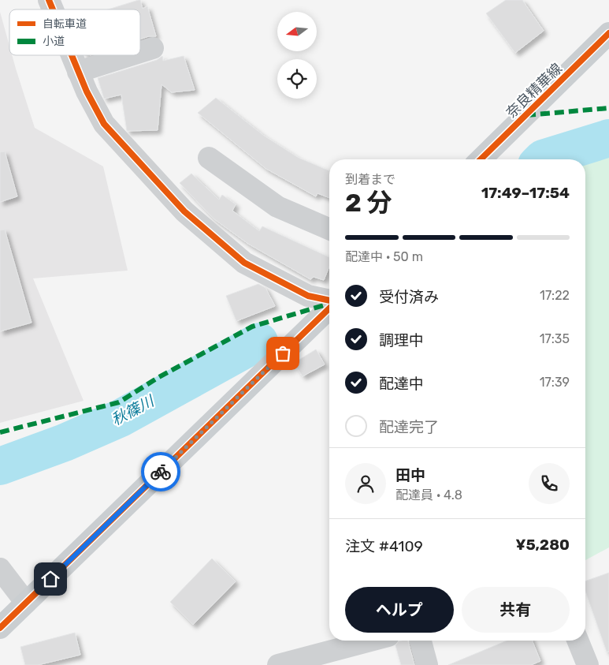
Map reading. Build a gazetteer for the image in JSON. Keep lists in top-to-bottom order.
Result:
{
  "streets": {
    "main road": ["奈良精華線"]
  },
  "water": ["秋篠川"],
  "legend": ["自転車道", "小道"],
  "north": "left",
  "page": {
    "heading": ["2 分", "到着まで", "17:49–17:54"],
    "panel": [
      "田中",
      "配達員 · 4.8",
      "注文 #4109",
      "¥5,280"
    ],
    "bar": "配達中 · 50 m",
    "list": [
      ["受付済み", "17:22"],
      ["調理中", "17:35"],
      ["配達中", "17:39"],
      "配達完了"
    ],
    "buttons": ["ヘルプ", "共有"]
  }
}
